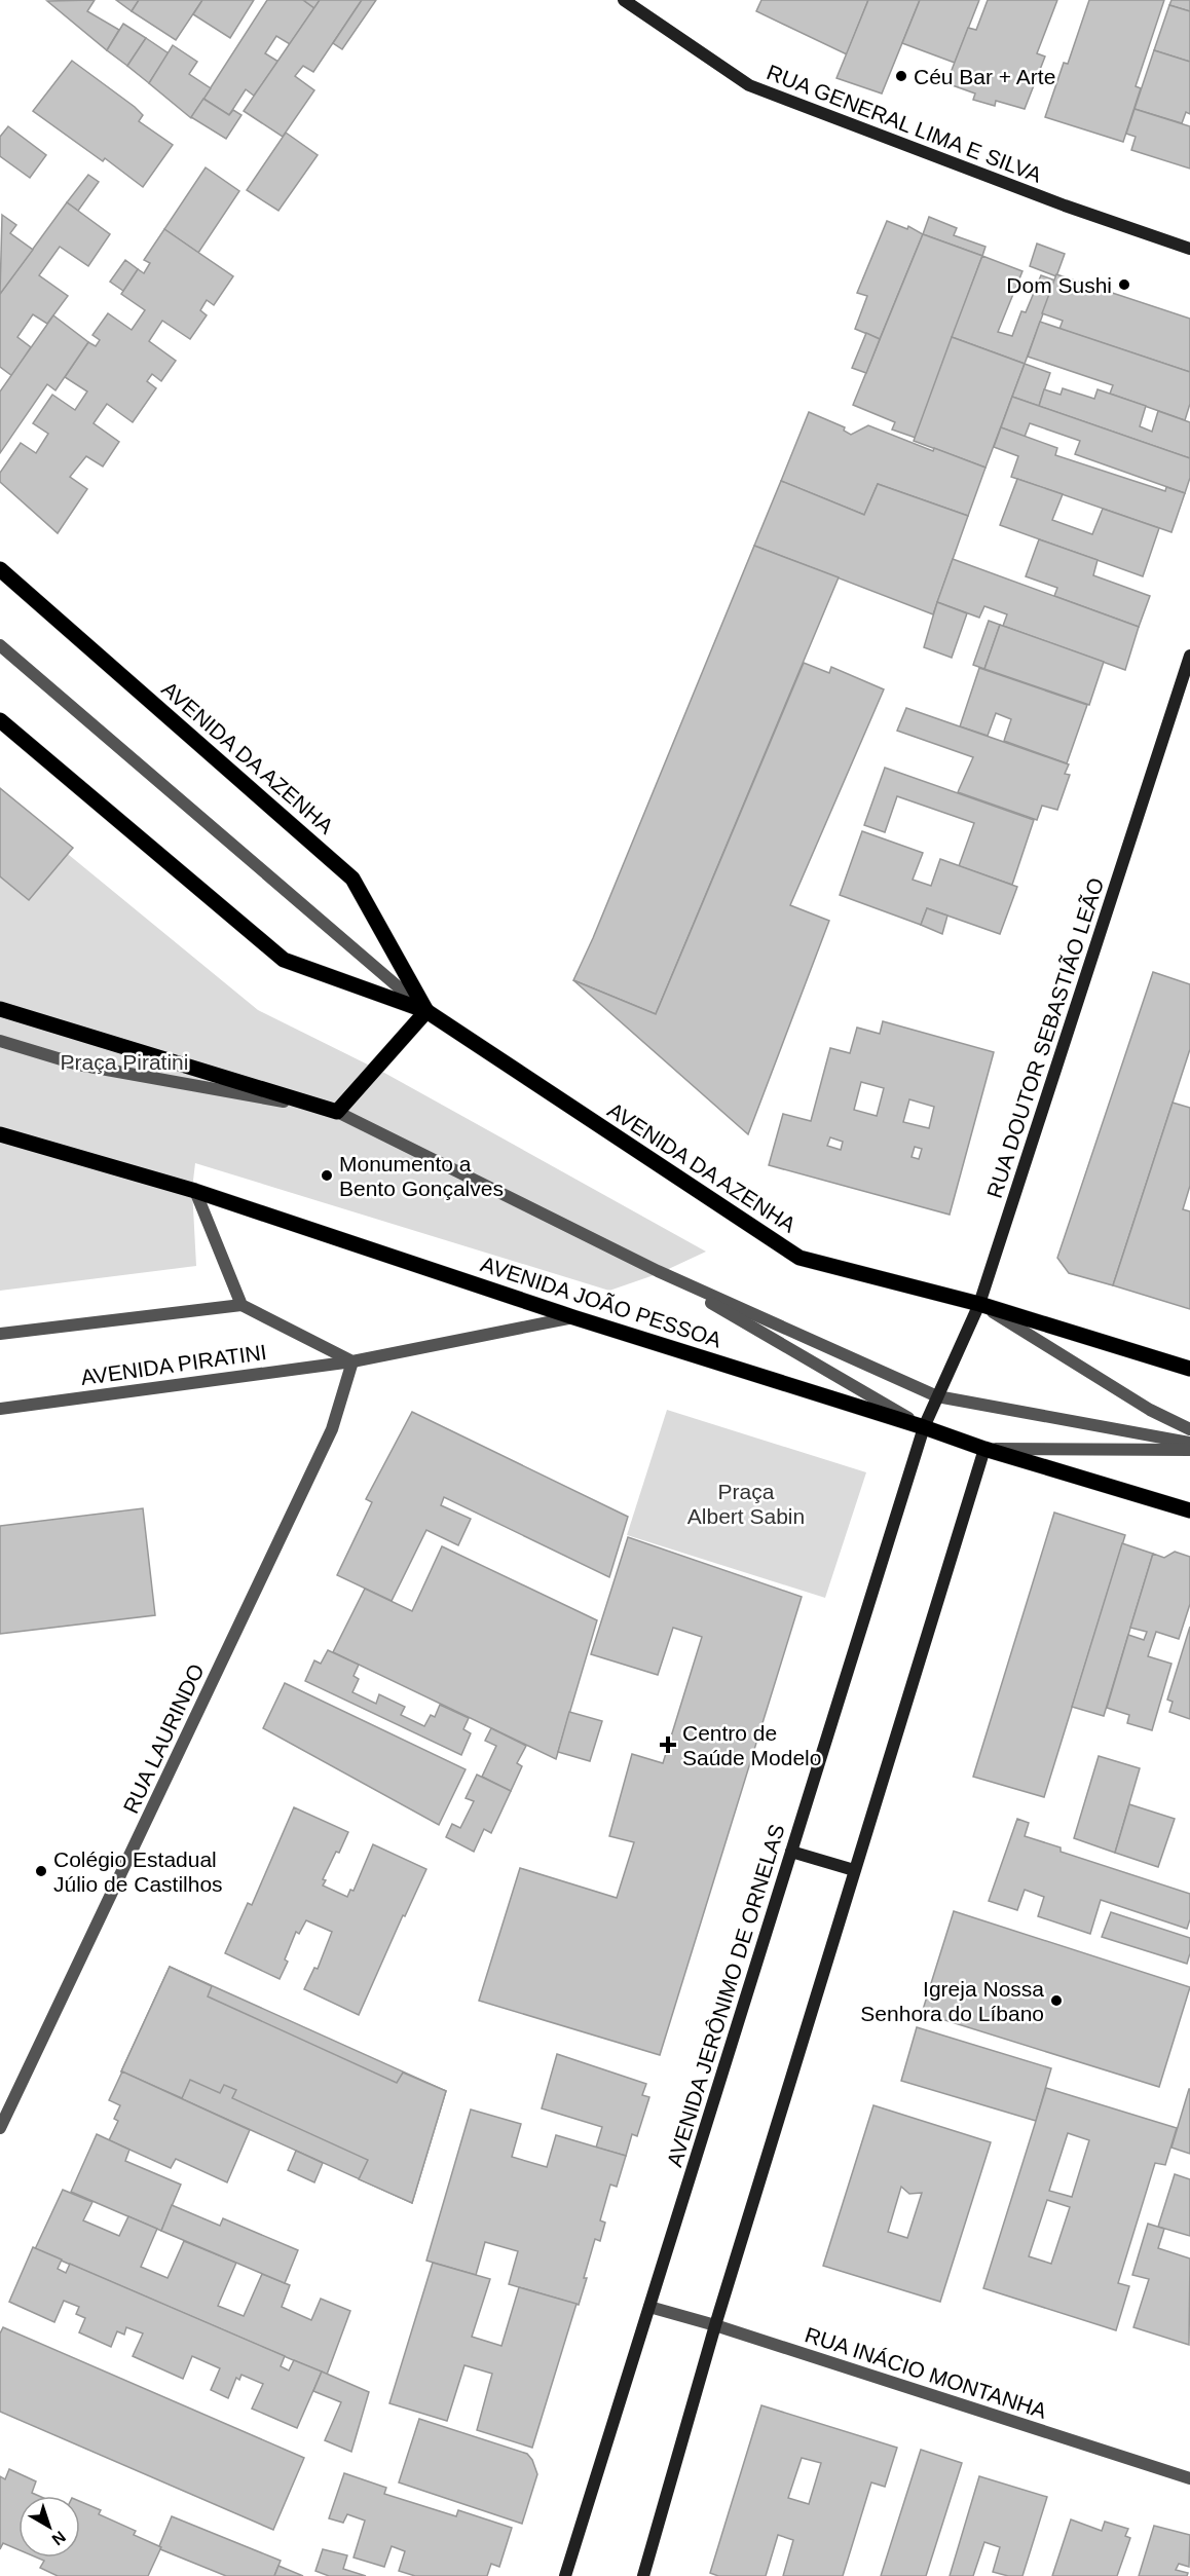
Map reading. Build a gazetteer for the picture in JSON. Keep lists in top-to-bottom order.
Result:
{
  "streets": {
    "main road": ["AVENIDA DA AZENHA", "AVENIDA JOÃO PESSOA"],
    "street": [
      "RUA GENERAL LIMA E SILVA",
      "RUA DOUTOR SEBASTIÃO LEÃO",
      "AVENIDA PIRATINI",
      "RUA LAURINDO",
      "AVENIDA JERÔNIMO DE ORNELAS",
      "RUA INÁCIO MONTANHA"
    ]
  },
  "crossings": [
    ["AVENIDA DA AZENHA", "RUA DOUTOR SEBASTIÃO LEÃO"],
    ["RUA DOUTOR SEBASTIÃO LEÃO", "AVENIDA JOÃO PESSOA"],
    ["RUA DOUTOR SEBASTIÃO LEÃO", "AVENIDA JERÔNIMO DE ORNELAS"],
    ["AVENIDA JOÃO PESSOA", "AVENIDA PIRATINI"],
    ["AVENIDA JOÃO PESSOA", "AVENIDA JERÔNIMO DE ORNELAS"],
    ["AVENIDA PIRATINI", "RUA LAURINDO"],
    ["AVENIDA JERÔNIMO DE ORNELAS", "RUA INÁCIO MONTANHA"]
  ],
  "parks": ["Praça Piratini", "Praça Albert Sabin"],
  "places": {
    "other": [
      "Céu Bar + Arte",
      "Dom Sushi",
      "Monumento a Bento Gonçalves",
      "Colégio Estadual Júlio de Castilhos",
      "Igreja Nossa Senhora do Líbano"
    ],
    "health": ["Centro de Saúde Modelo"]
  },
  "north": "bottom right"
}
